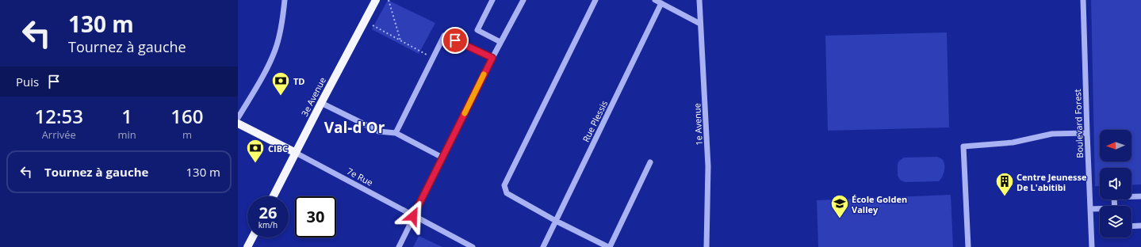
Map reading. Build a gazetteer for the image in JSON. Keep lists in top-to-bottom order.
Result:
{
  "streets": {
    "main road": ["3e Avenue", "7e Rue"],
    "street": ["Rue Plessis", "Boulevard Forest", "1e Avenue"]
  },
  "crossings": [
    ["3e Avenue", "7e Rue"]
  ],
  "districts": ["Val-d'Or"],
  "places": {
    "bank": ["TD", "CIBC"],
    "building": ["Centre Jeunesse De L'abitibi"],
    "school or university": ["École Golden Valley"]
  },
  "north": "left",
  "page": {
    "turn": ["130 m", "Tournez à gauche"],
    "then": "Puis",
    "eta": [
      "12:53",
      "Arrivée",
      "1",
      "min",
      "160",
      "m"
    ],
    "list": [
      {
        "name": "Tournez à gauche",
        "value": "130 m"
      }
    ],
    "speed": "26 km/h",
    "limit": "30"
  }
}
